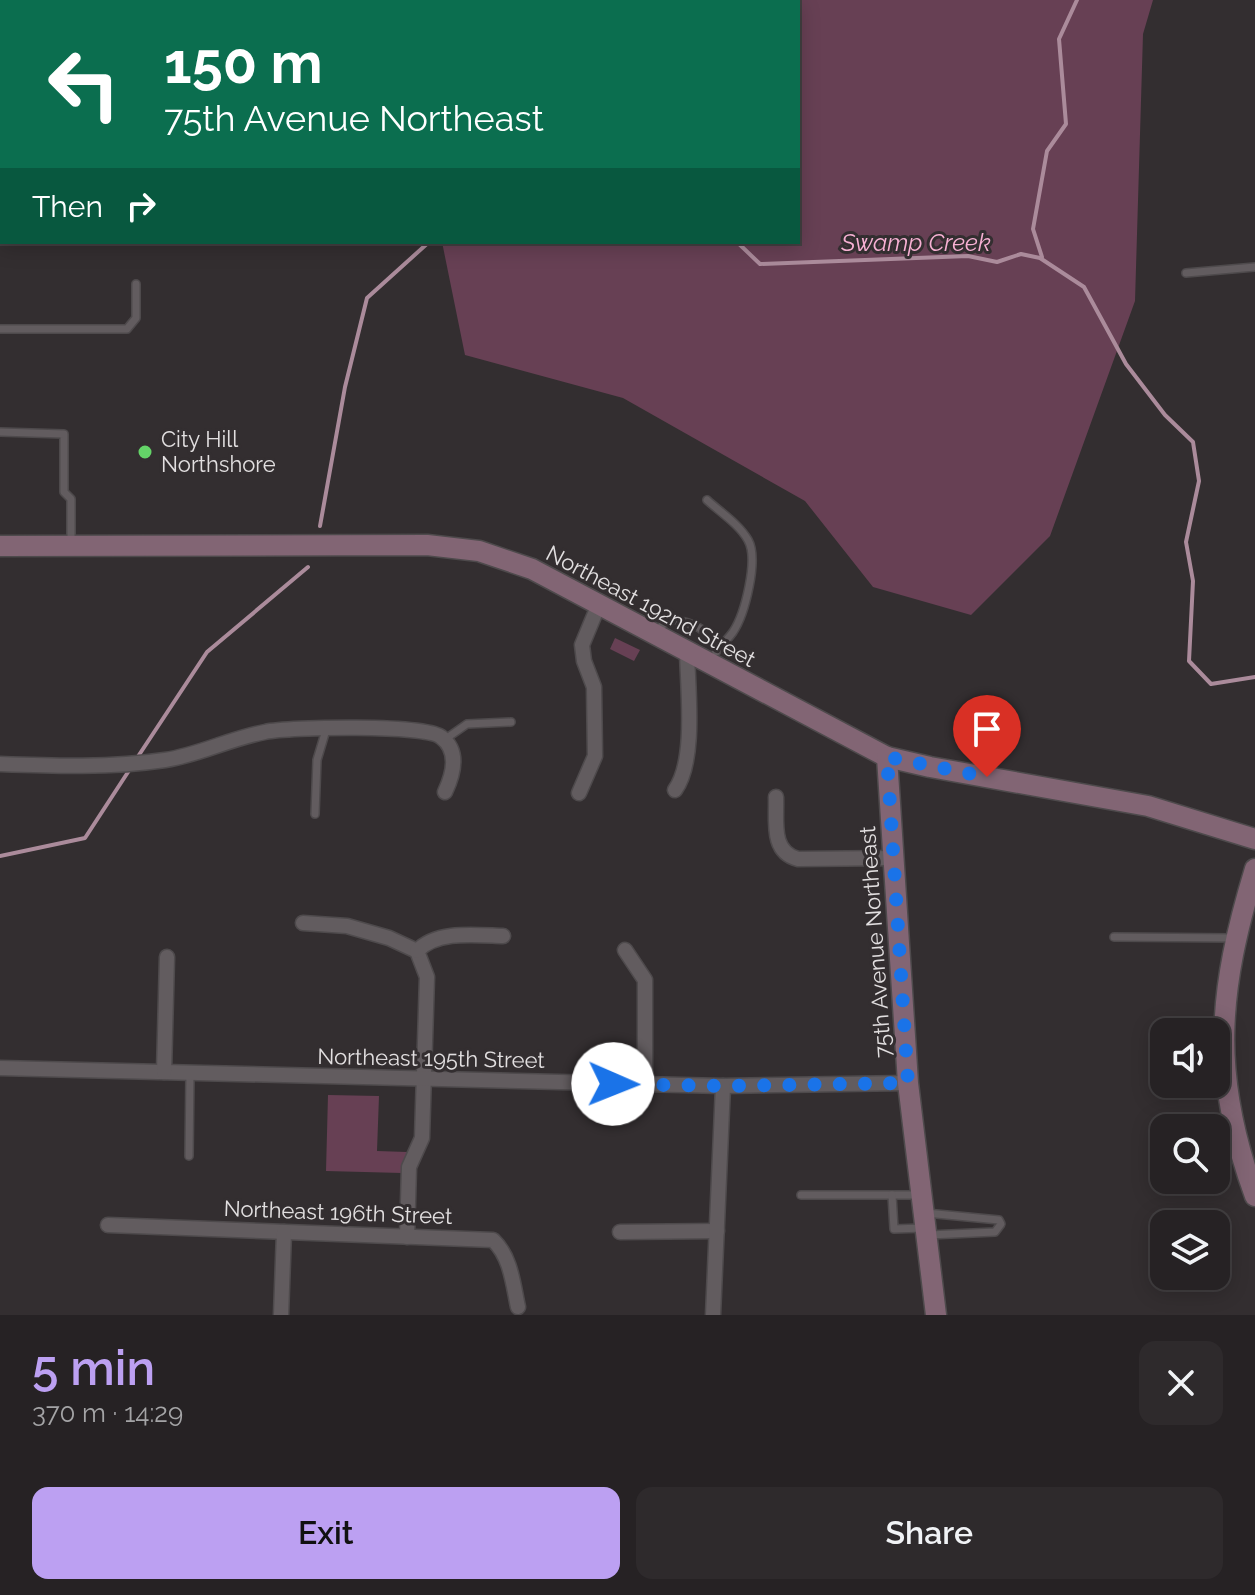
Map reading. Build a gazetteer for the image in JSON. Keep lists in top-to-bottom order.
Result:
{
  "streets": {
    "street": [
      "Northeast 192nd Street",
      "75th Avenue Northeast",
      "Northeast 195th Street",
      "Northeast 196th Street"
    ]
  },
  "crossings": [
    ["Northeast 192nd Street", "75th Avenue Northeast"],
    ["75th Avenue Northeast", "Northeast 195th Street"]
  ],
  "water": ["Swamp Creek"],
  "places": ["City Hill Northshore"],
  "page": {
    "turn": ["150 m", "75th Avenue Northeast"],
    "then": "Then",
    "heading": ["5 min", "370 m · 14:29"],
    "buttons": ["Exit", "Share"]
  }
}
